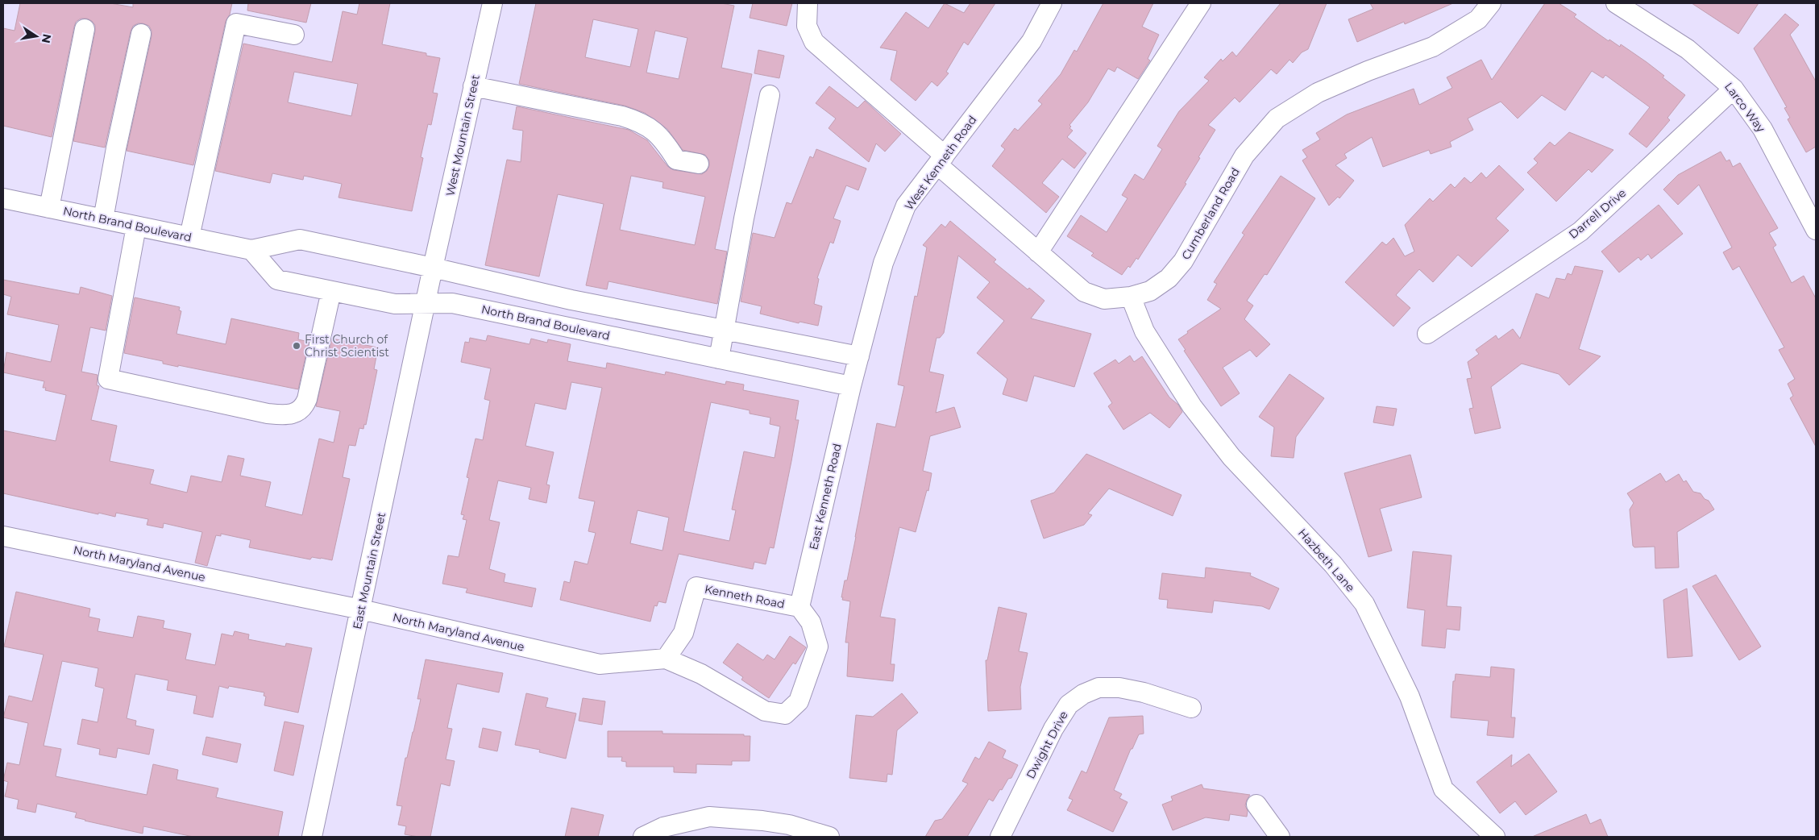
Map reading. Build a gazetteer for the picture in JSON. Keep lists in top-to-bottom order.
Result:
{
  "streets": {
    "street": [
      "Larco Way",
      "West Mountain Street",
      "West Kenneth Road",
      "Cumberland Road",
      "Darrell Drive",
      "North Brand Boulevard",
      "East Kenneth Road",
      "Hazbeth Lane",
      "North Maryland Avenue",
      "East Mountain Street",
      "Kenneth Road",
      "Dwight Drive"
    ]
  },
  "crossings": [
    ["Larco Way", "Darrell Drive"],
    ["West Mountain Street", "North Brand Boulevard"],
    ["West Mountain Street", "East Mountain Street"],
    ["West Kenneth Road", "Cumberland Road"],
    ["West Kenneth Road", "North Brand Boulevard"],
    ["West Kenneth Road", "East Kenneth Road"],
    ["Cumberland Road", "Hazbeth Lane"],
    ["North Brand Boulevard", "East Kenneth Road"],
    ["North Brand Boulevard", "East Mountain Street"],
    ["East Kenneth Road", "North Maryland Avenue"],
    ["East Kenneth Road", "Kenneth Road"],
    ["North Maryland Avenue", "East Mountain Street"],
    ["North Maryland Avenue", "Kenneth Road"]
  ],
  "places": ["First Church of Christ Scientist"],
  "north": "right"
}
